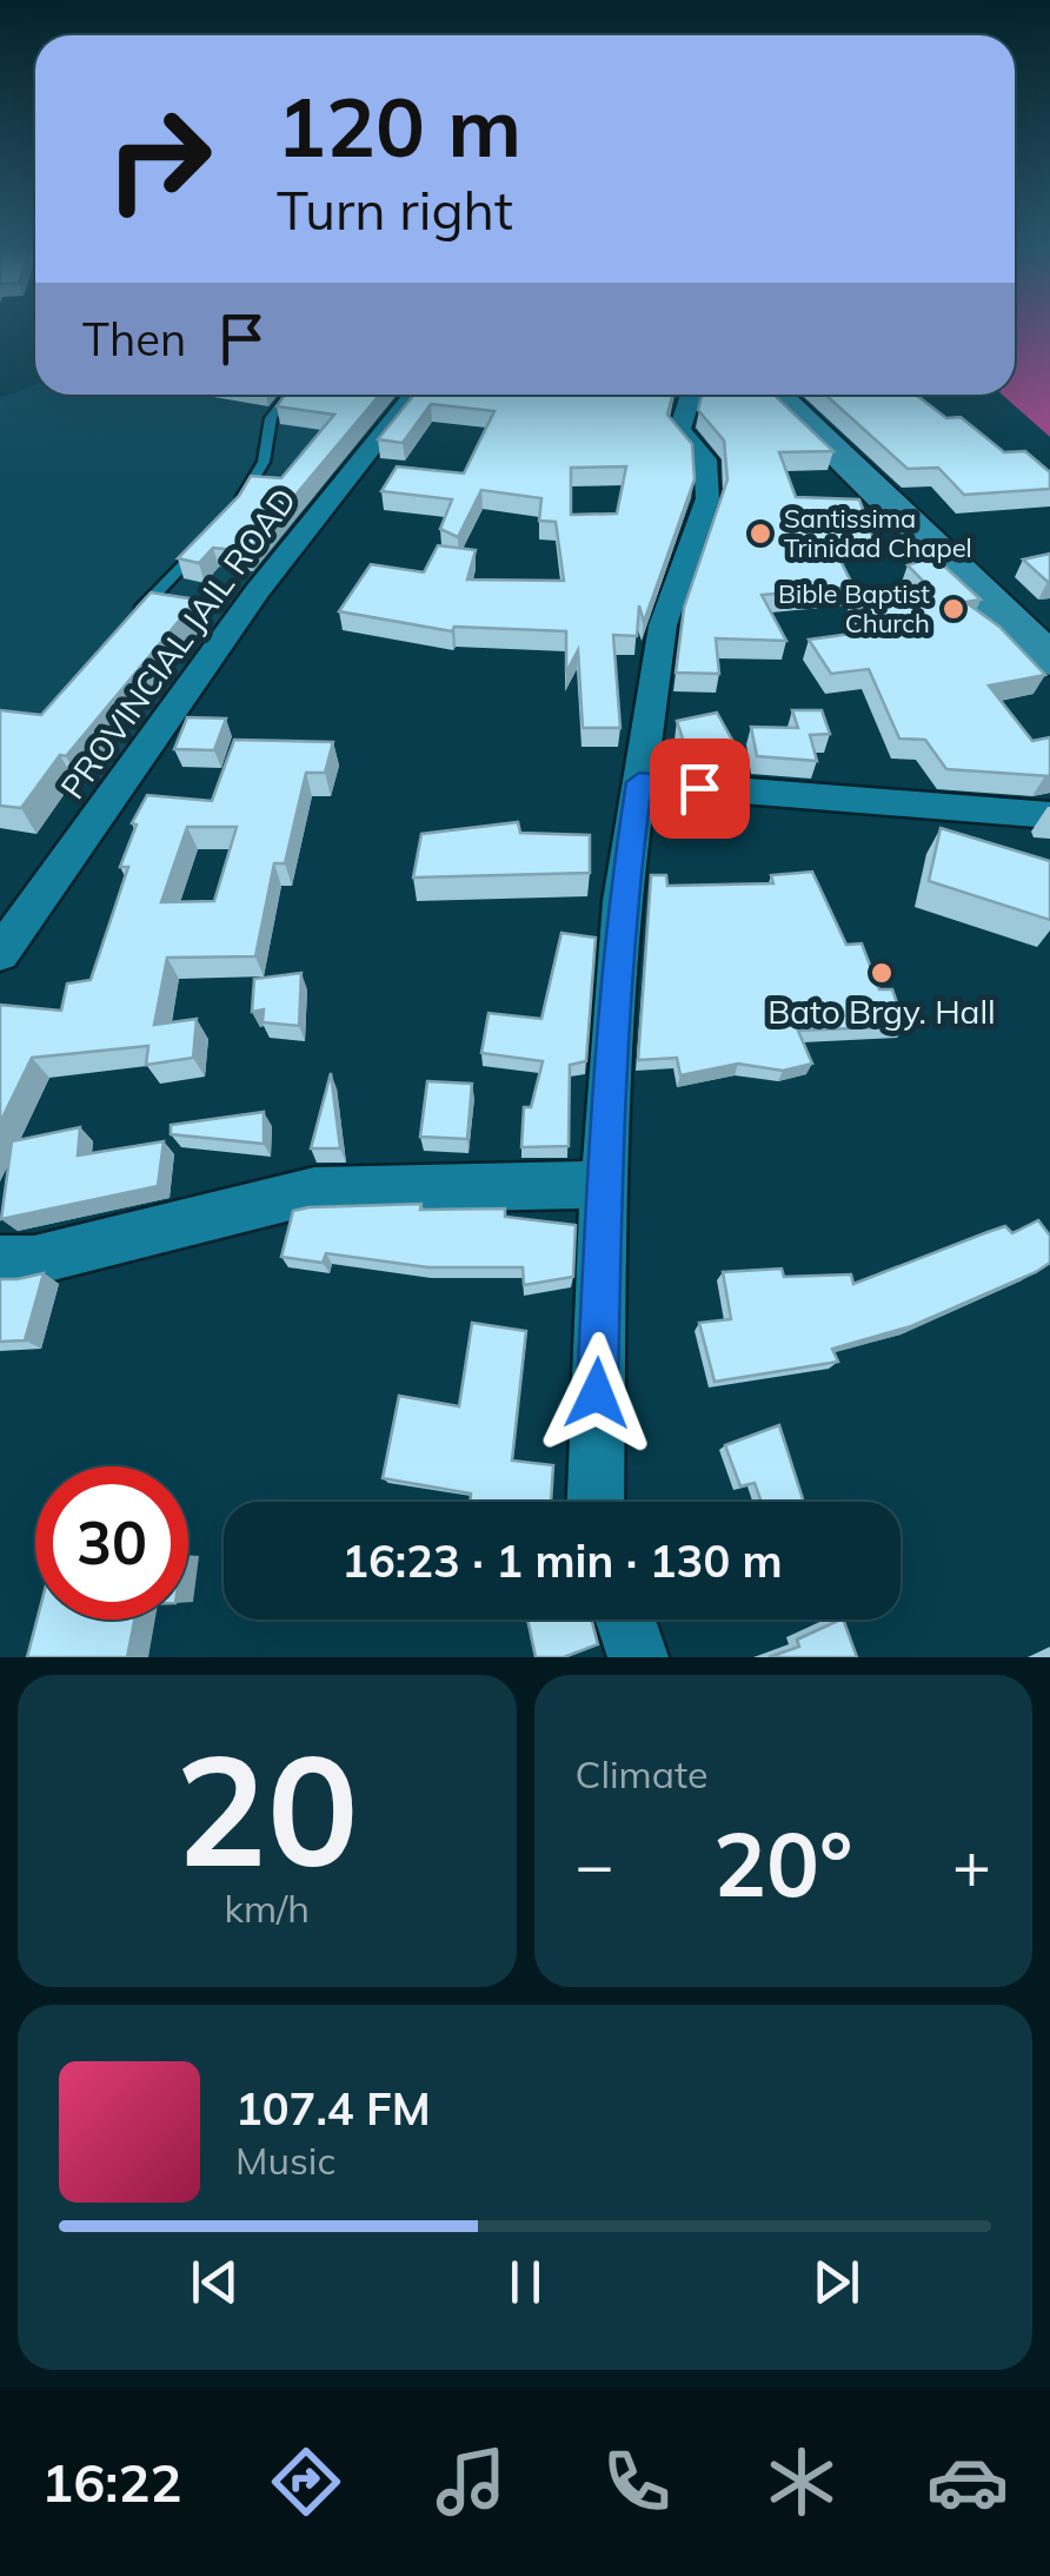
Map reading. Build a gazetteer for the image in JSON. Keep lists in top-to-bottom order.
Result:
{
  "streets": {
    "street": ["PROVINCIAL JAIL ROAD"]
  },
  "places": ["Santissima Trinidad Chapel", "Bible Baptist Church", "Bato Brgy. Hall"],
  "page": {
    "turn": ["120 m", "Turn right"],
    "then": "Then",
    "limit": "30",
    "trip": "16:23 · 1 min · 130 m",
    "tile": [
      ["20", "km/h"],
      "Climate"
    ],
    "heat": ["−", "20°", "+"],
    "song": ["107.4 FM", "Music"],
    "tabs": "16:22"
  }
}
